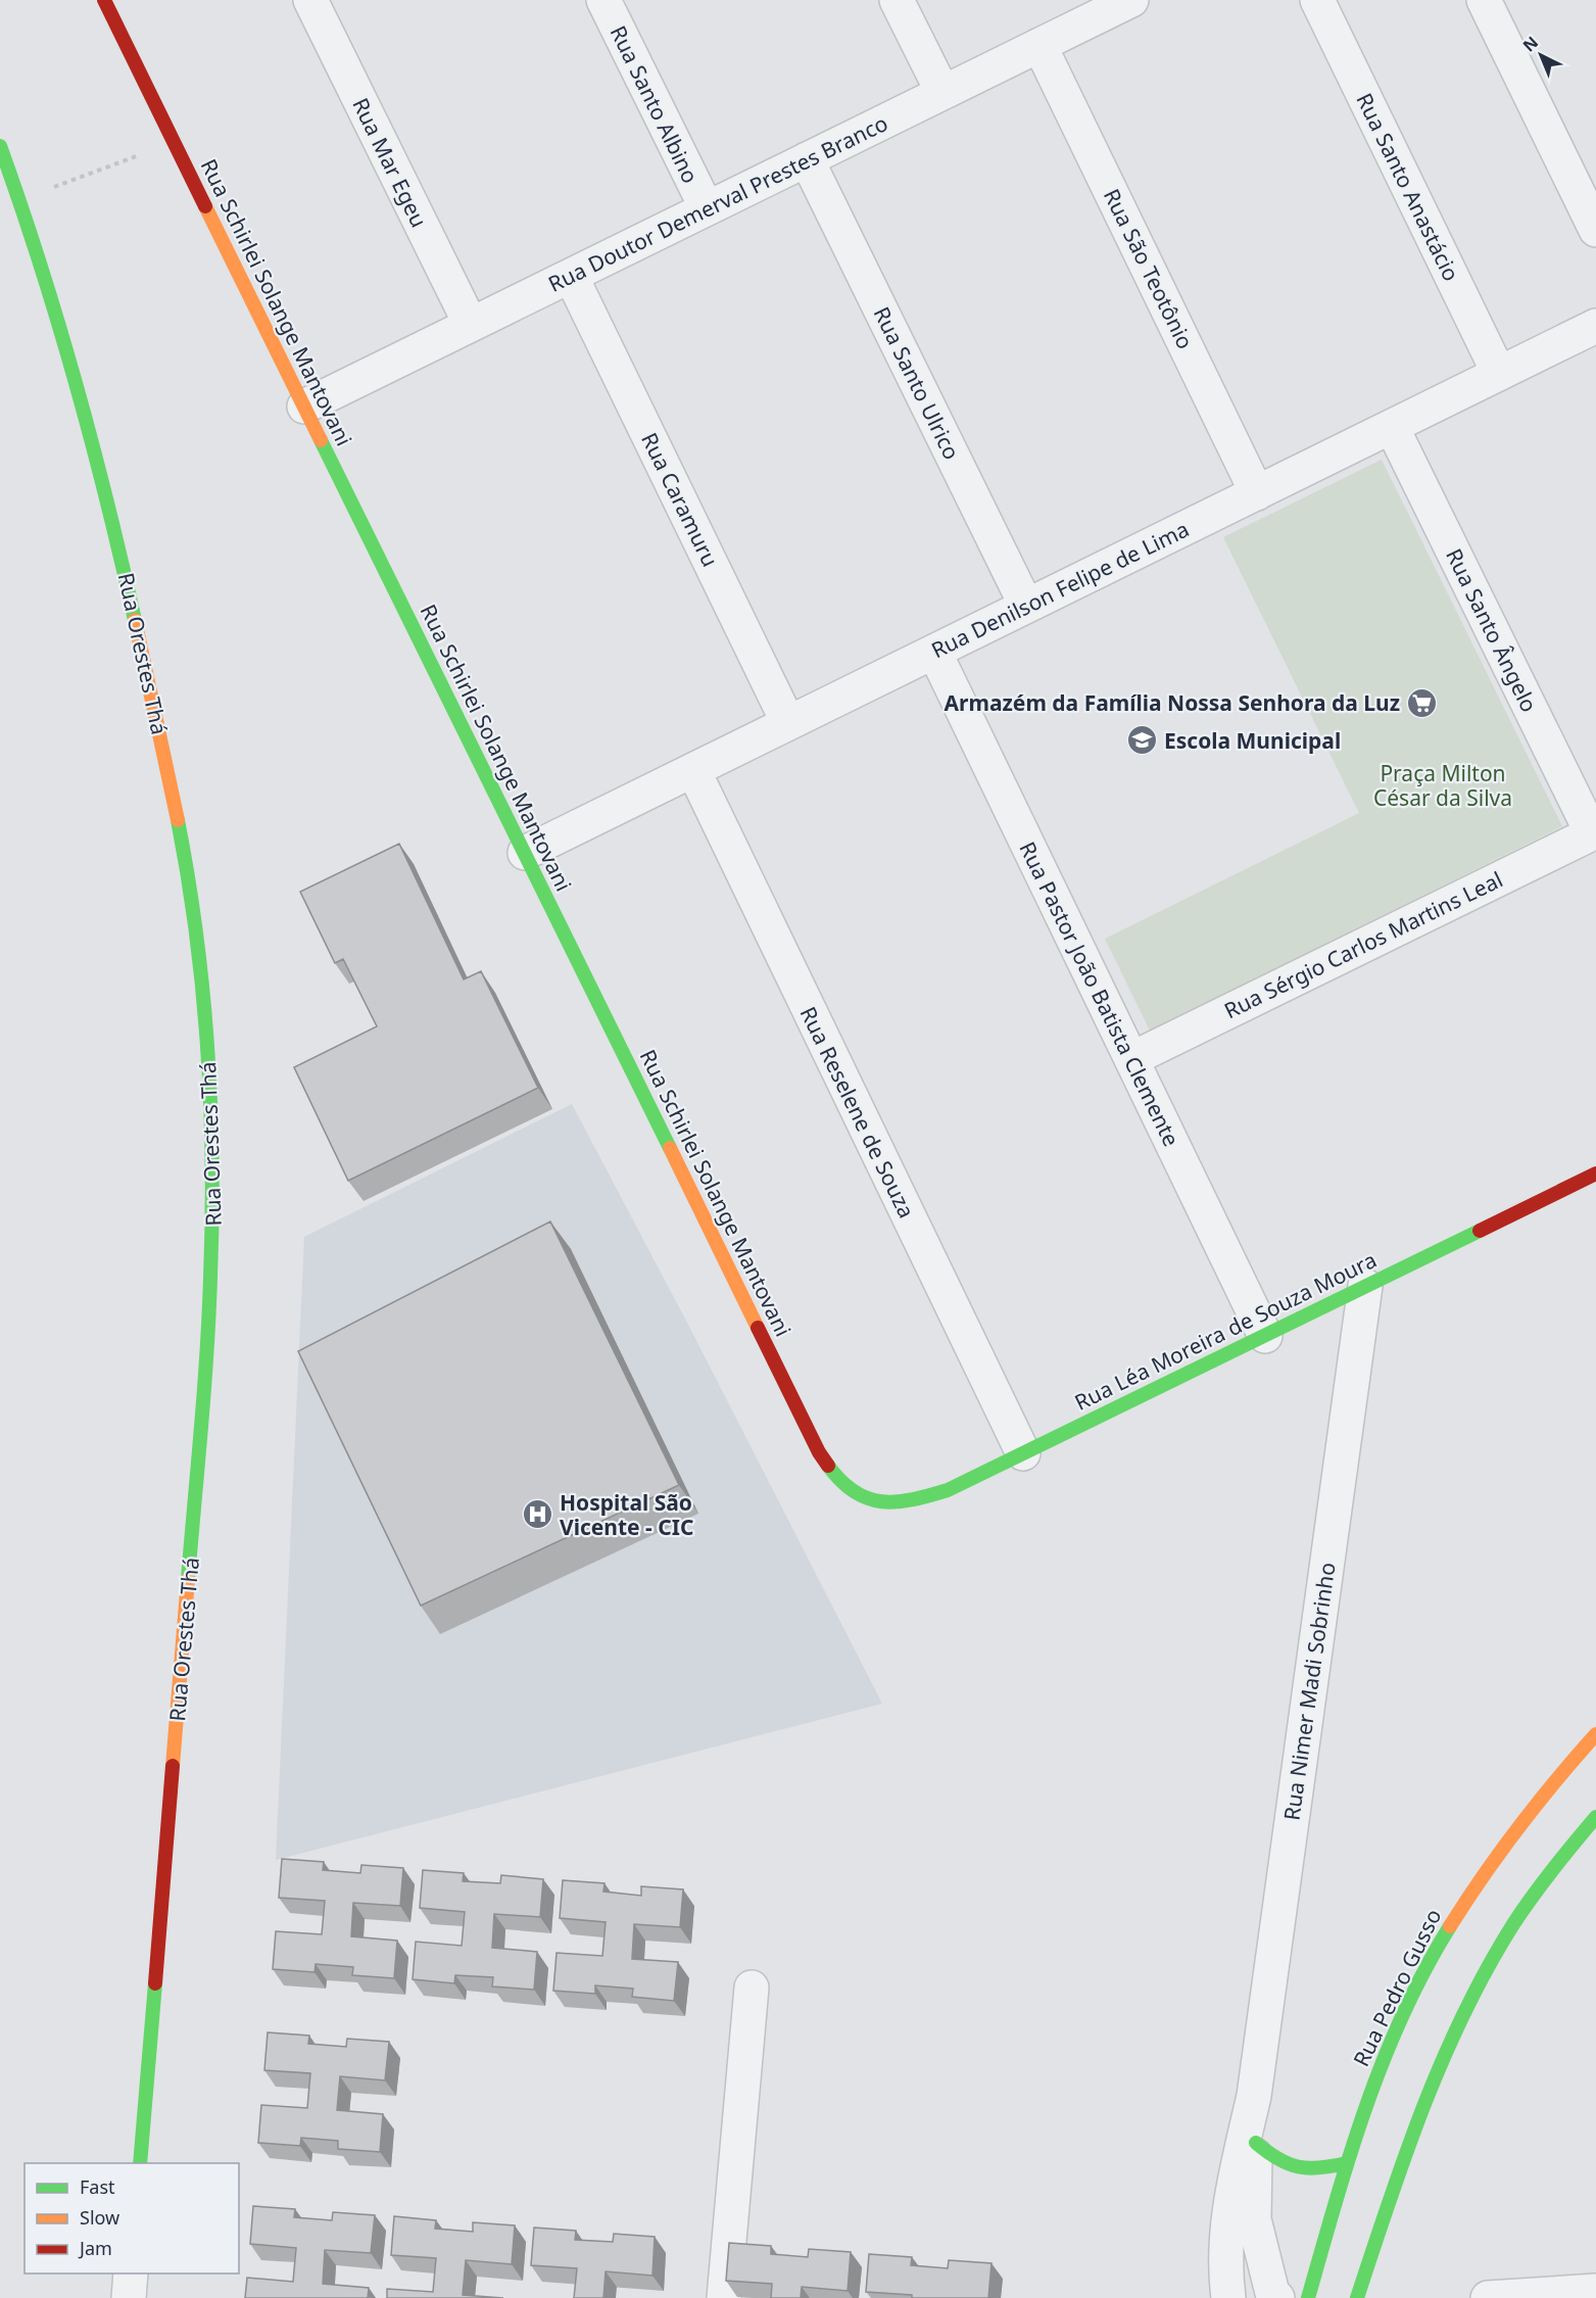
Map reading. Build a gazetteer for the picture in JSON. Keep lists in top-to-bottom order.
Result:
{
  "streets": {
    "street": [
      "Rua Santo Albino",
      "Rua Mar Egeu",
      "Rua Santo Anastácio",
      "Rua Doutor Demerval Prestes Branco",
      "Rua São Teotônio",
      "Rua Schirlei Solange Mantovani",
      "Rua Santo Ulrico",
      "Rua Caramuru",
      "Rua Denilson Felipe de Lima",
      "Rua Santo Ângelo",
      "Rua Orestes Thá",
      "Rua Sérgio Carlos Martins Leal",
      "Rua Pastor João Batista Clemente",
      "Rua Reselene de Souza",
      "Rua Léa Moreira de Souza Moura",
      "Rua Nimer Madi Sobrinho",
      "Rua Pedro Gusso"
    ]
  },
  "crossings": [
    ["Rua Santo Albino", "Rua Doutor Demerval Prestes Branco"],
    ["Rua Mar Egeu", "Rua Doutor Demerval Prestes Branco"],
    ["Rua Santo Anastácio", "Rua Denilson Felipe de Lima"],
    ["Rua Doutor Demerval Prestes Branco", "Rua São Teotônio"],
    ["Rua Doutor Demerval Prestes Branco", "Rua Schirlei Solange Mantovani"],
    ["Rua Doutor Demerval Prestes Branco", "Rua Santo Ulrico"],
    ["Rua Doutor Demerval Prestes Branco", "Rua Caramuru"],
    ["Rua São Teotônio", "Rua Denilson Felipe de Lima"],
    ["Rua Schirlei Solange Mantovani", "Rua Denilson Felipe de Lima"],
    ["Rua Schirlei Solange Mantovani", "Rua Léa Moreira de Souza Moura"],
    ["Rua Santo Ulrico", "Rua Denilson Felipe de Lima"],
    ["Rua Caramuru", "Rua Denilson Felipe de Lima"],
    ["Rua Denilson Felipe de Lima", "Rua Santo Ângelo"],
    ["Rua Denilson Felipe de Lima", "Rua Pastor João Batista Clemente"],
    ["Rua Denilson Felipe de Lima", "Rua Reselene de Souza"],
    ["Rua Santo Ângelo", "Rua Sérgio Carlos Martins Leal"],
    ["Rua Sérgio Carlos Martins Leal", "Rua Pastor João Batista Clemente"],
    ["Rua Pastor João Batista Clemente", "Rua Léa Moreira de Souza Moura"],
    ["Rua Reselene de Souza", "Rua Léa Moreira de Souza Moura"],
    ["Rua Léa Moreira de Souza Moura", "Rua Nimer Madi Sobrinho"]
  ],
  "parks": ["Praça Milton César da Silva"],
  "places": {
    "supermarket": ["Armazém da Família Nossa Senhora da Luz"],
    "school or university": ["Escola Municipal"],
    "hospital": ["Hospital São Vicente - CIC"]
  },
  "legend": ["Fast", "Slow", "Jam"],
  "north": "top left"
}
